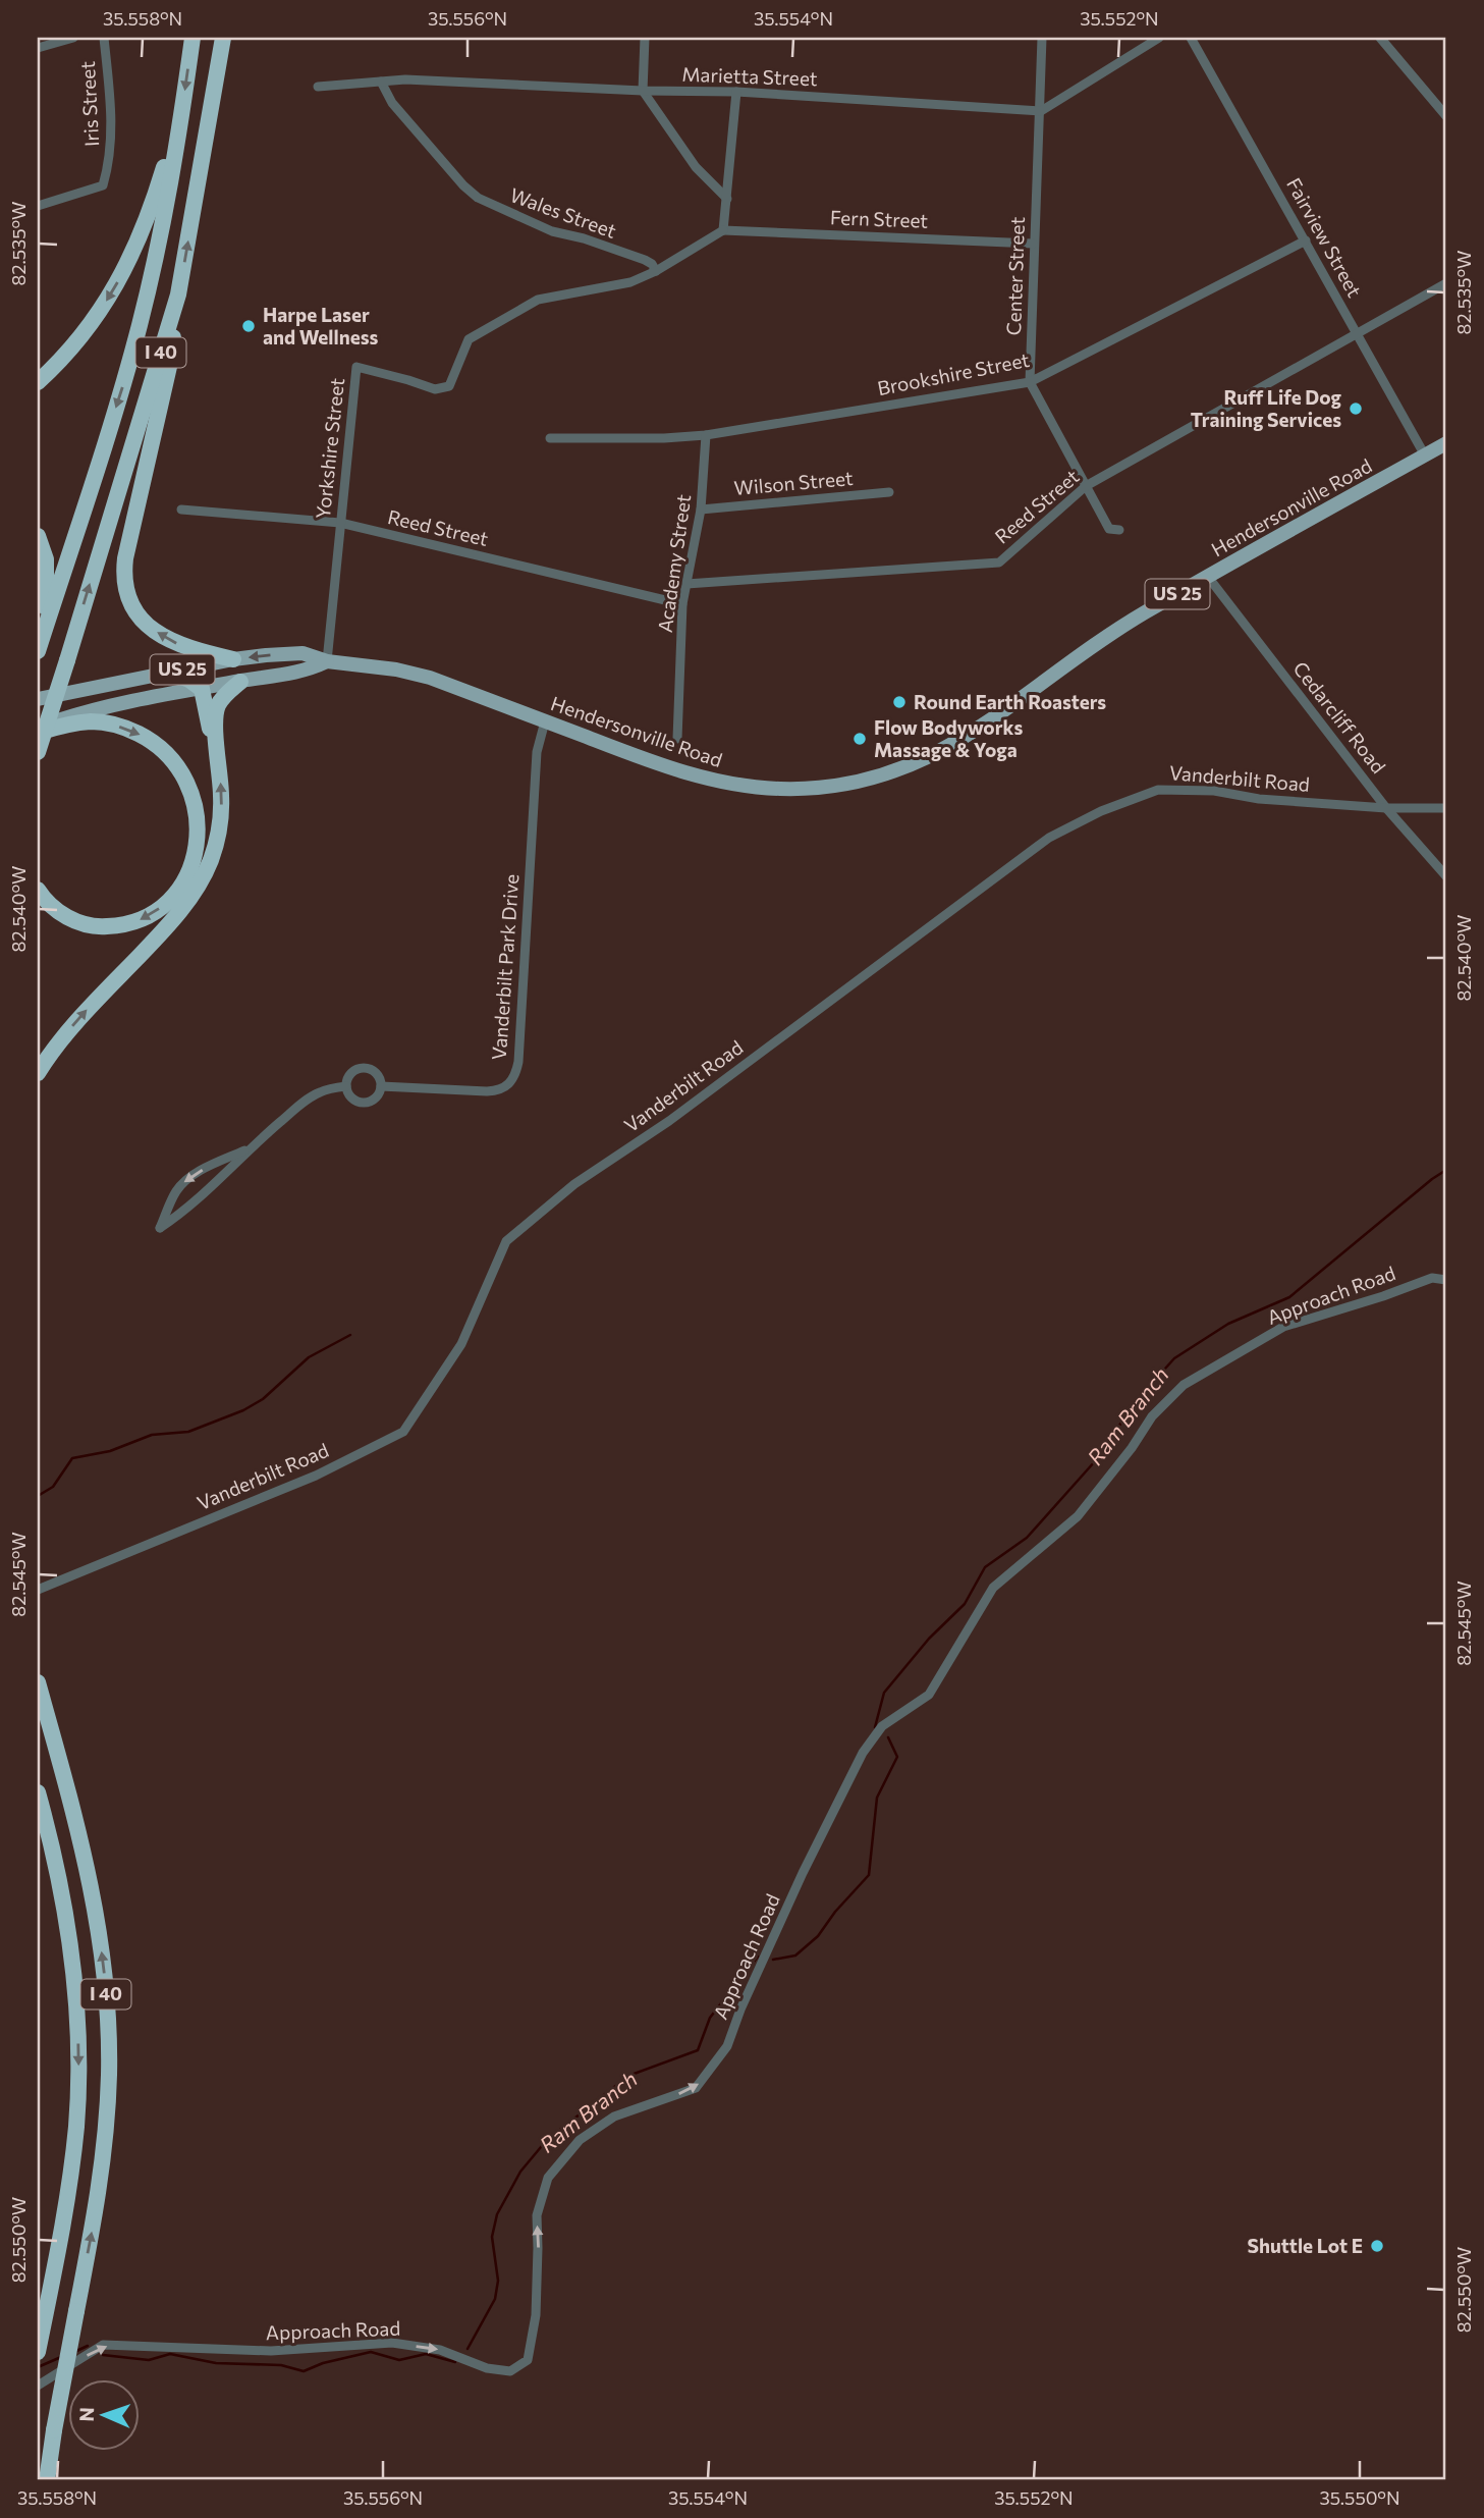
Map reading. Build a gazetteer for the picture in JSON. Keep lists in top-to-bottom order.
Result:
{
  "streets": {
    "highway": ["I 40"],
    "main road": ["Hendersonville Road", "US 25"],
    "street": [
      "Marietta Street",
      "Iris Street",
      "Wales Street",
      "Fern Street",
      "Fairview Street",
      "Center Street",
      "Brookshire Street",
      "Yorkshire Street",
      "Wilson Street",
      "Reed Street",
      "Academy Street",
      "Cedarcliff Road",
      "Vanderbilt Road",
      "Vanderbilt Park Drive",
      "Approach Road"
    ]
  },
  "crossings": [
    ["Marietta Street", "Wales Street"],
    ["Marietta Street", "Center Street"],
    ["Wales Street", "Yorkshire Street"],
    ["Fern Street", "Center Street"],
    ["Fern Street", "Yorkshire Street"],
    ["Fairview Street", "Brookshire Street"],
    ["Fairview Street", "Reed Street"],
    ["Fairview Street", "Hendersonville Road"],
    ["Center Street", "Brookshire Street"],
    ["Center Street", "Reed Street"],
    ["Brookshire Street", "Academy Street"],
    ["Yorkshire Street", "Reed Street"],
    ["Yorkshire Street", "Hendersonville Road"],
    ["Wilson Street", "Academy Street"],
    ["Reed Street", "Academy Street"],
    ["Hendersonville Road", "Cedarcliff Road"],
    ["Hendersonville Road", "Vanderbilt Park Drive"],
    ["Cedarcliff Road", "Vanderbilt Road"]
  ],
  "one_way": ["Approach Road"],
  "water": ["Ram Branch"],
  "places": [
    "Harpe Laser and Wellness",
    "Ruff Life Dog Training Services",
    "Round Earth Roasters",
    "Flow Bodyworks Massage & Yoga",
    "Shuttle Lot E"
  ],
  "north": "left",
  "coordinates": [
    "35.558°N",
    "35.556°N",
    "35.554°N",
    "35.552°N",
    "82.535°W",
    "82.540°W",
    "82.545°W",
    "82.550°W",
    "35.550°N"
  ]
}
